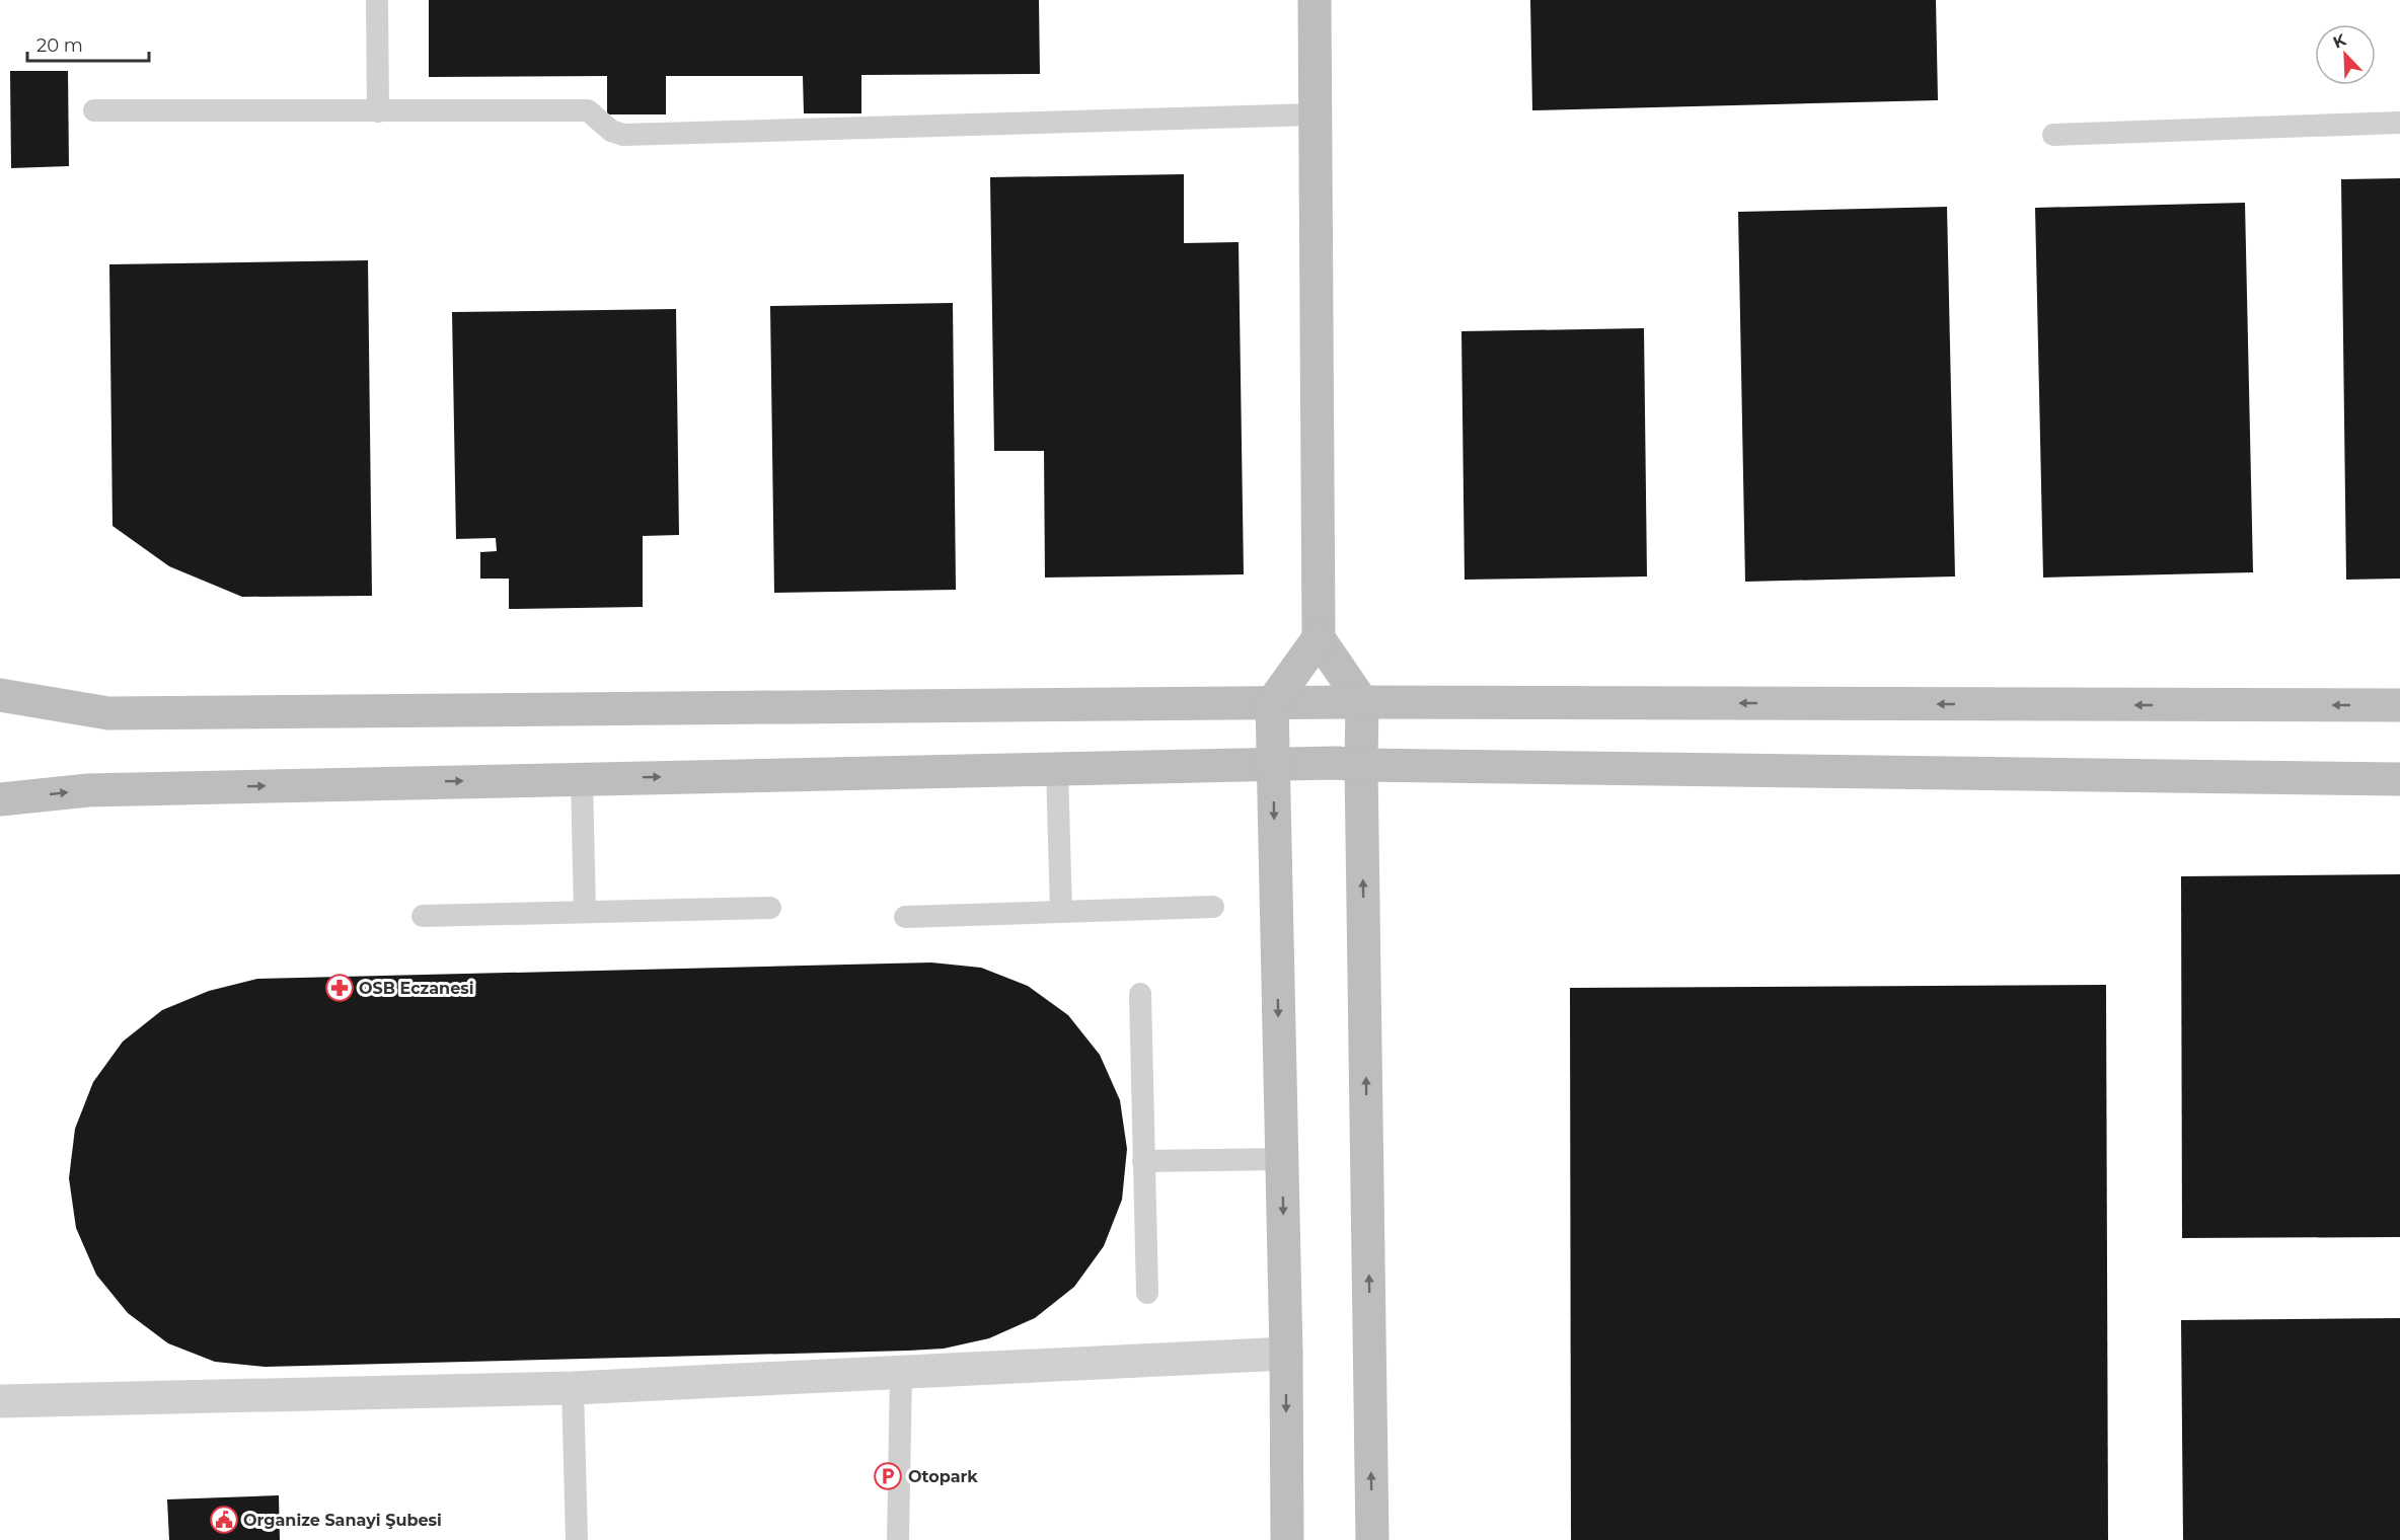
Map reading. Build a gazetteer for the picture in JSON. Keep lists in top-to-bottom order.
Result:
{
  "places": {
    "pharmacy": ["OSB Eczanesi"],
    "parking": ["Otopark"],
    "public building": ["Organize Sanayi Şubesi"]
  },
  "scale_bar": "20 m",
  "north": "top left"
}
